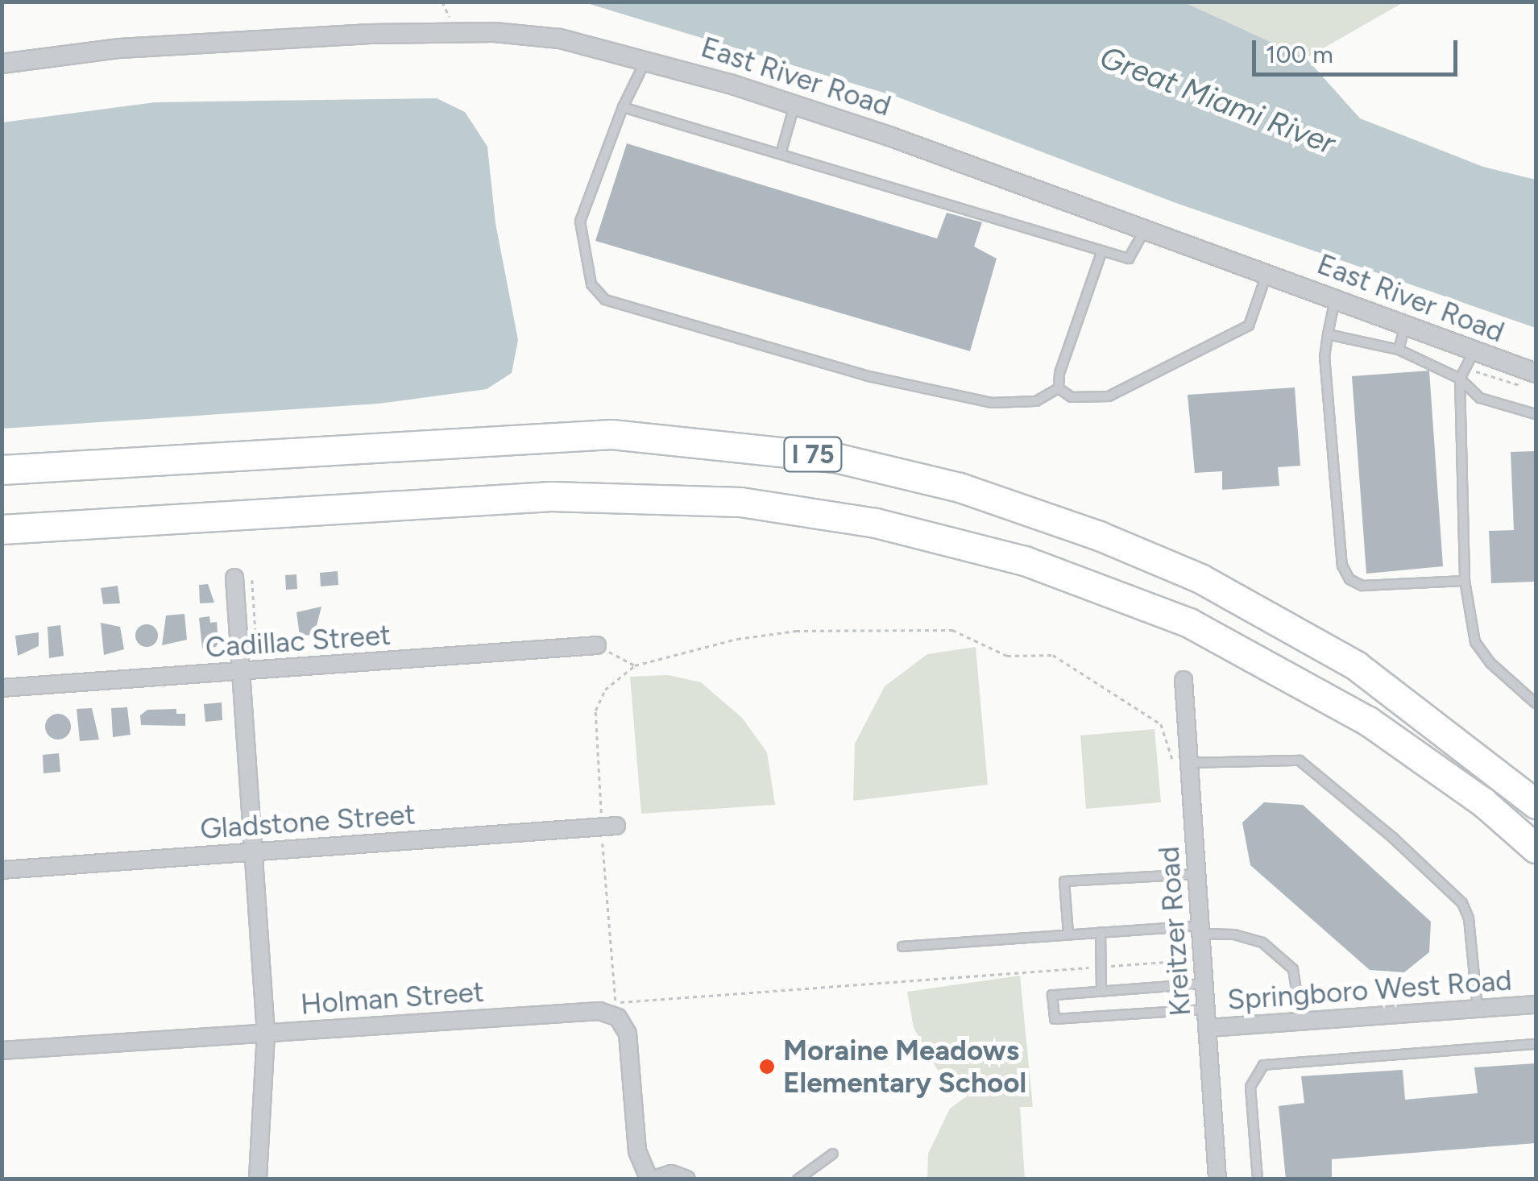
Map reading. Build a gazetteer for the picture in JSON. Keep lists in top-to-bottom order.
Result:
{
  "streets": {
    "highway": ["I 75"],
    "street": [
      "East River Road",
      "Cadillac Street",
      "Gladstone Street",
      "Kreitzer Road",
      "Springboro West Road",
      "Holman Street"
    ]
  },
  "crossings": [
    ["Kreitzer Road", "Springboro West Road"]
  ],
  "water": ["Great Miami River"],
  "places": ["Moraine Meadows Elementary School"],
  "scale_bar": "100 m"
}
